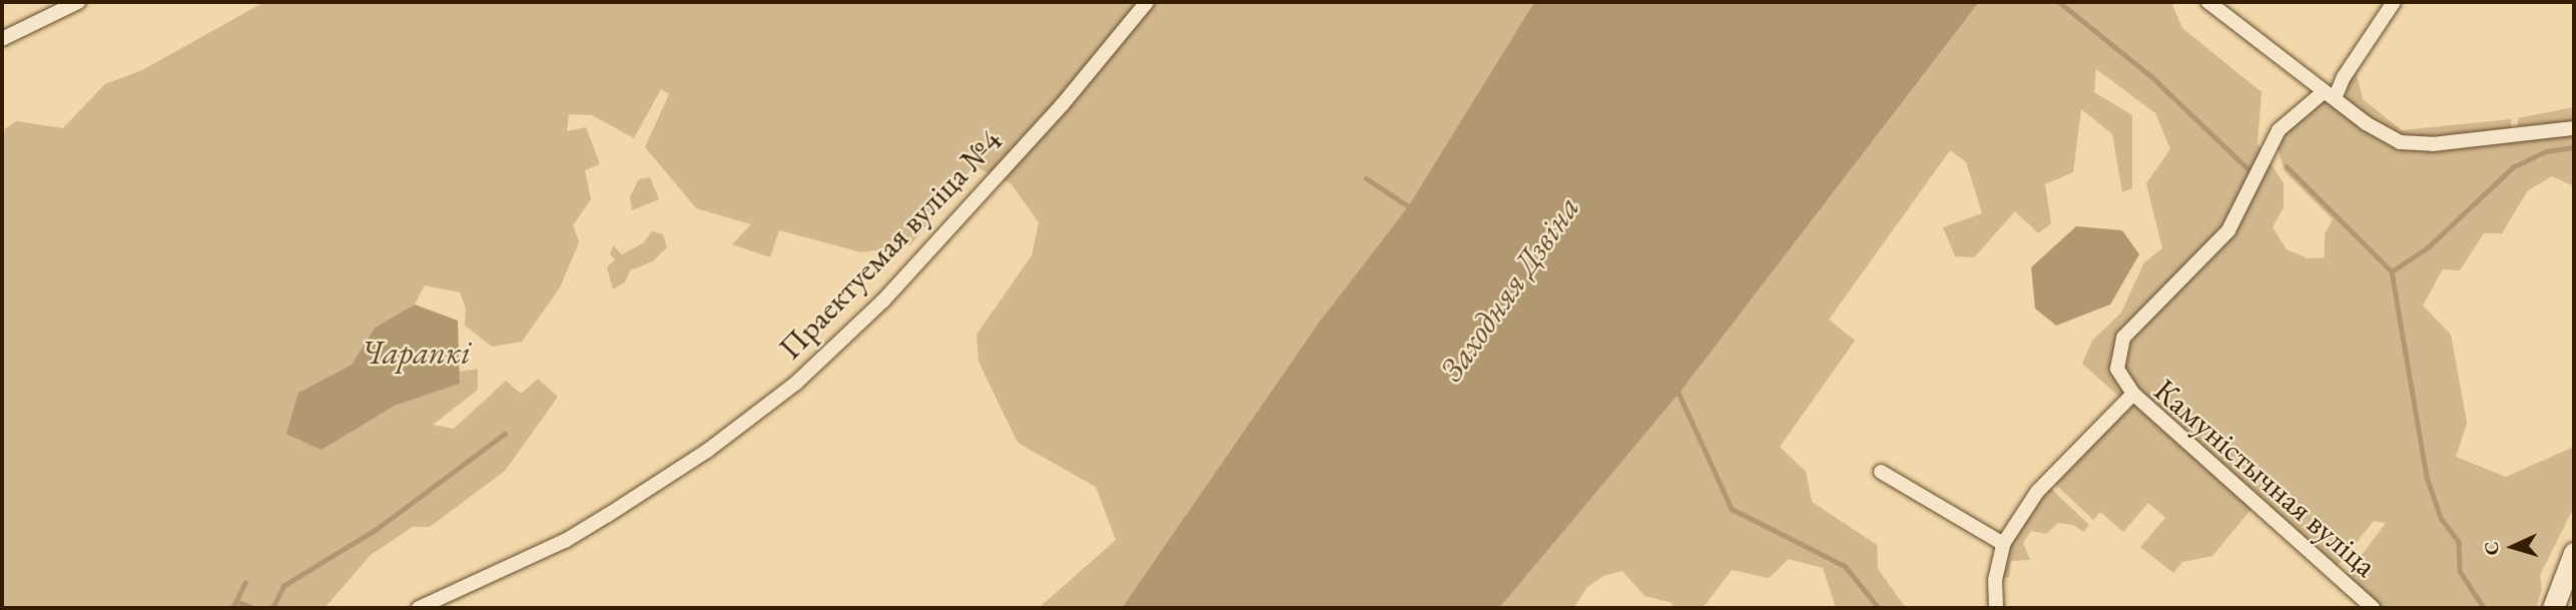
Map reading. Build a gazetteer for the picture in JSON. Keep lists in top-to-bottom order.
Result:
{
  "streets": {
    "street": ["Праектуемая вуліца №4", "Камуністычная вуліца"]
  },
  "water": ["Заходняя Дзвіна", "Чарапкі"],
  "north": "left"
}
